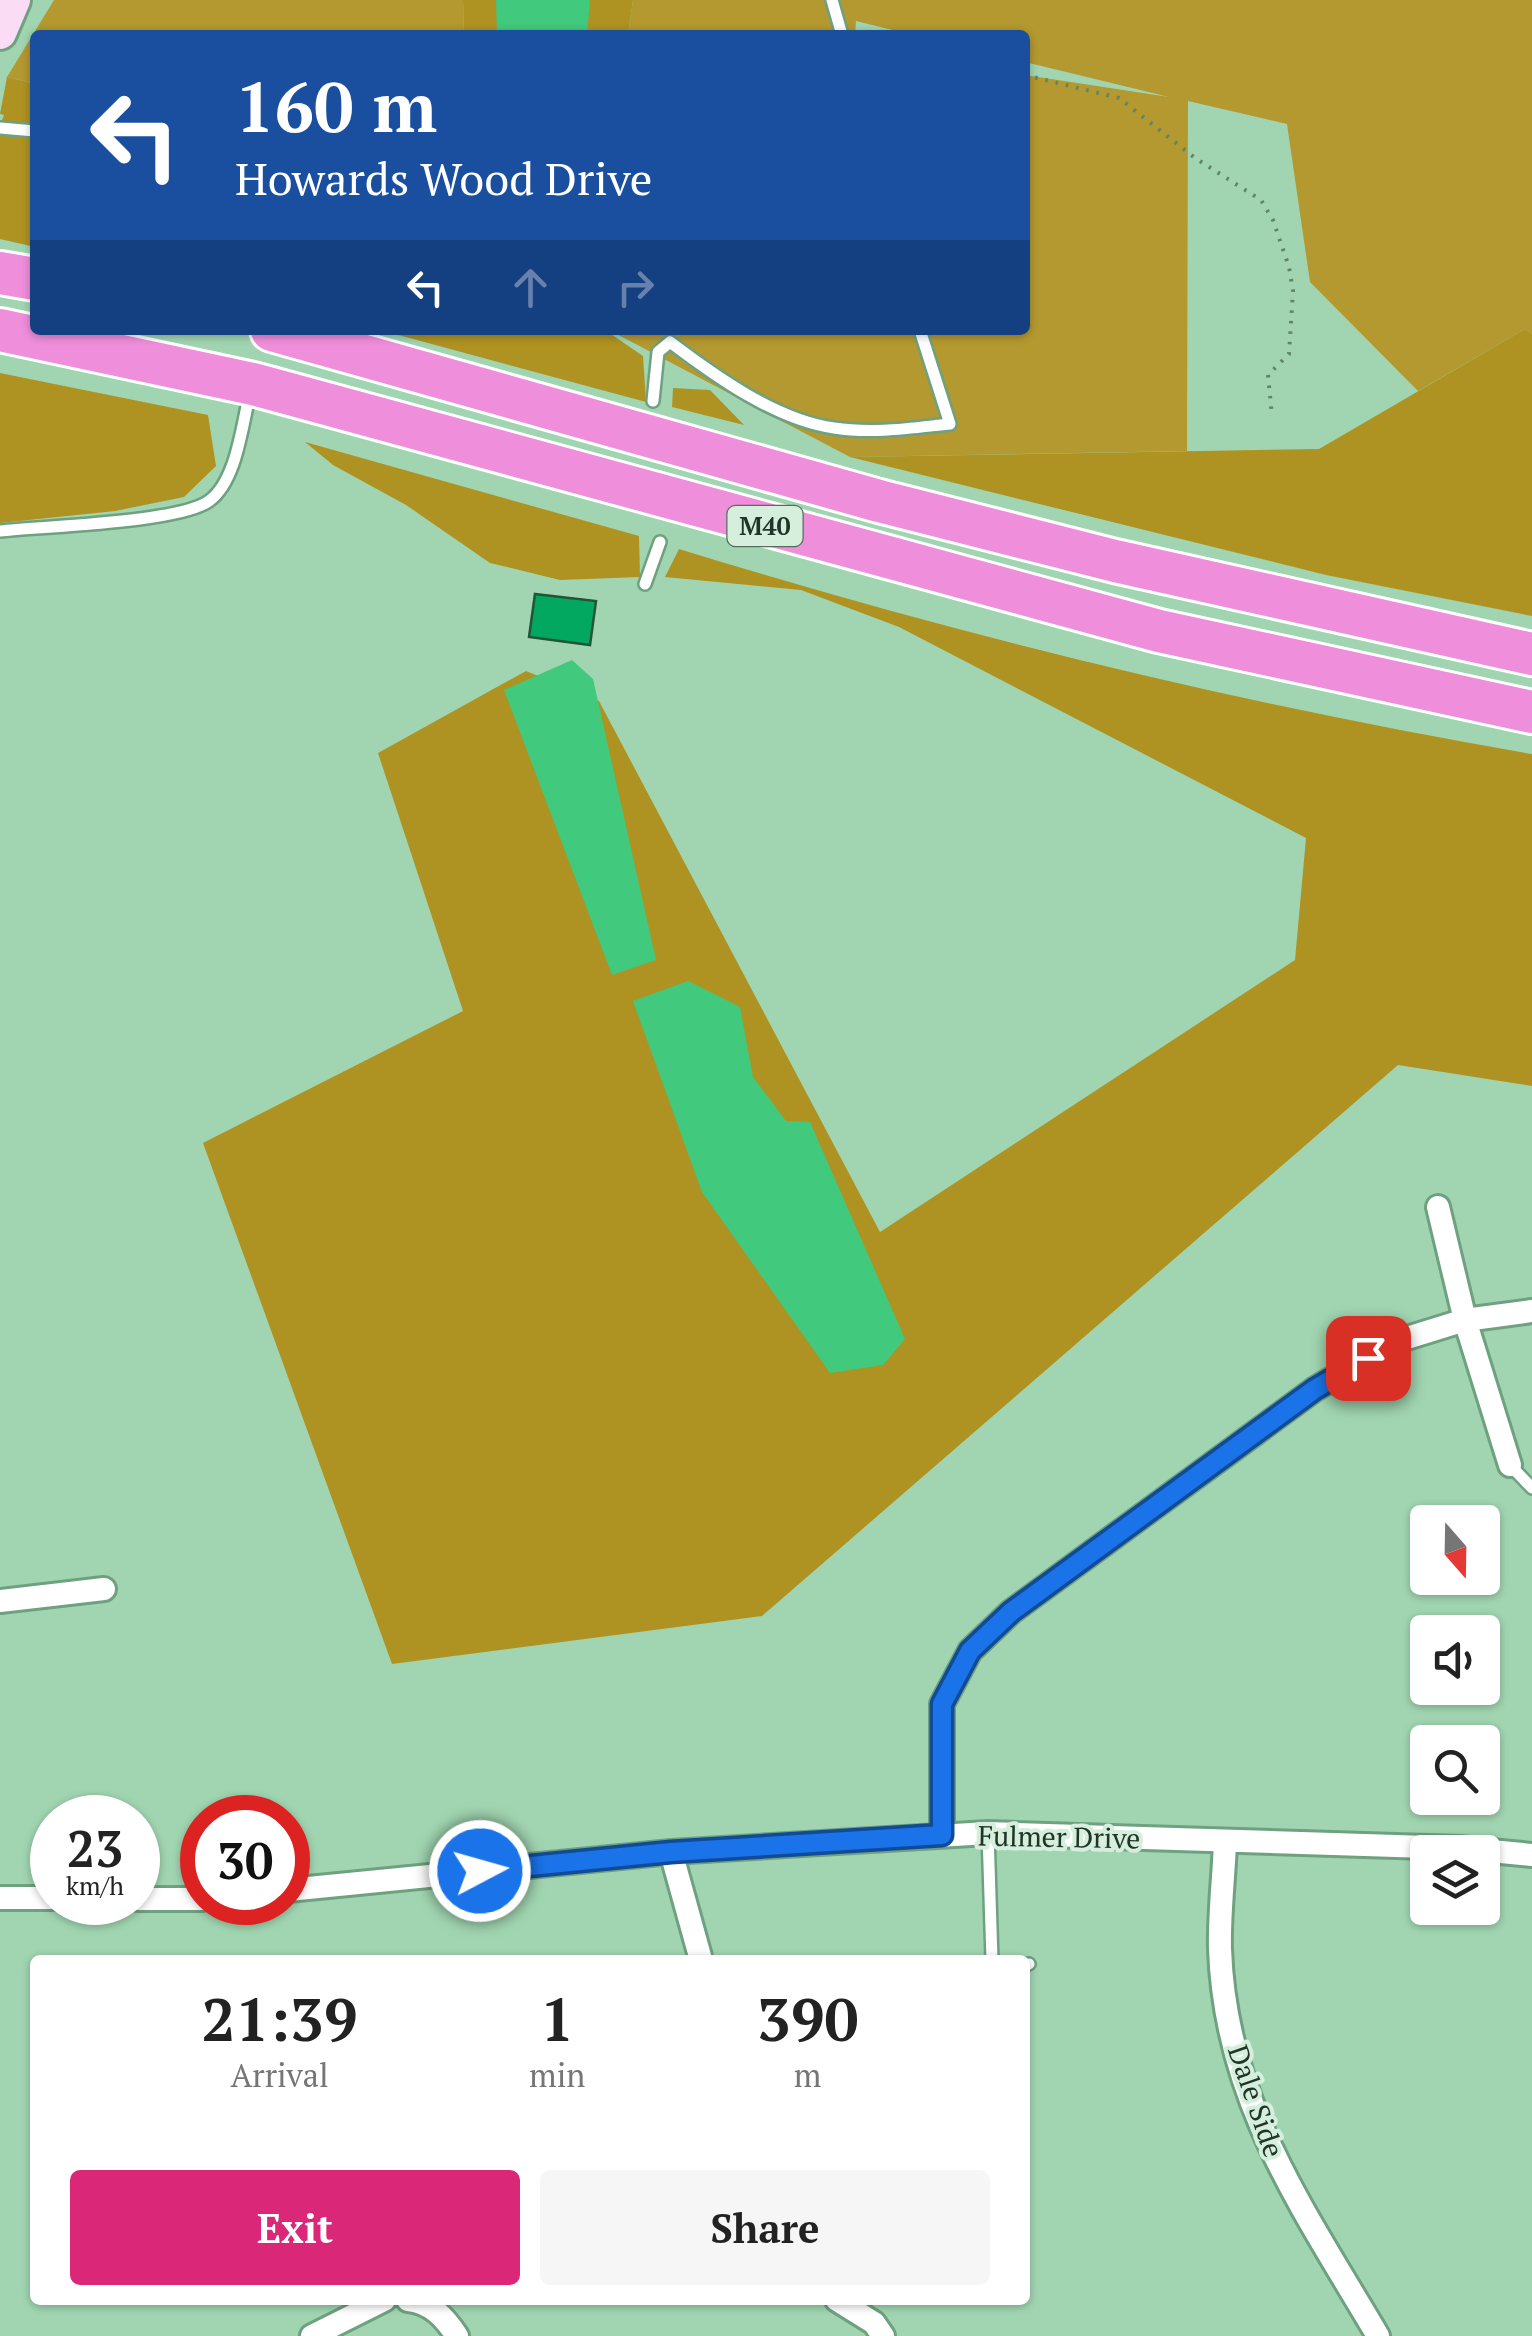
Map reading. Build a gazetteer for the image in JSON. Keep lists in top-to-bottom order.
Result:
{
  "streets": {
    "highway": ["M40"],
    "street": ["Fulmer Drive", "Dale Side"]
  },
  "crossings": [
    ["Fulmer Drive", "Dale Side"]
  ],
  "north": "bottom",
  "page": {
    "turn": ["160 m", "Howards Wood Drive"],
    "speed": "23 km/h",
    "limit": "30",
    "eta": [
      "21:39",
      "Arrival",
      "1",
      "min",
      "390",
      "m"
    ],
    "buttons": ["Exit", "Share"]
  }
}
